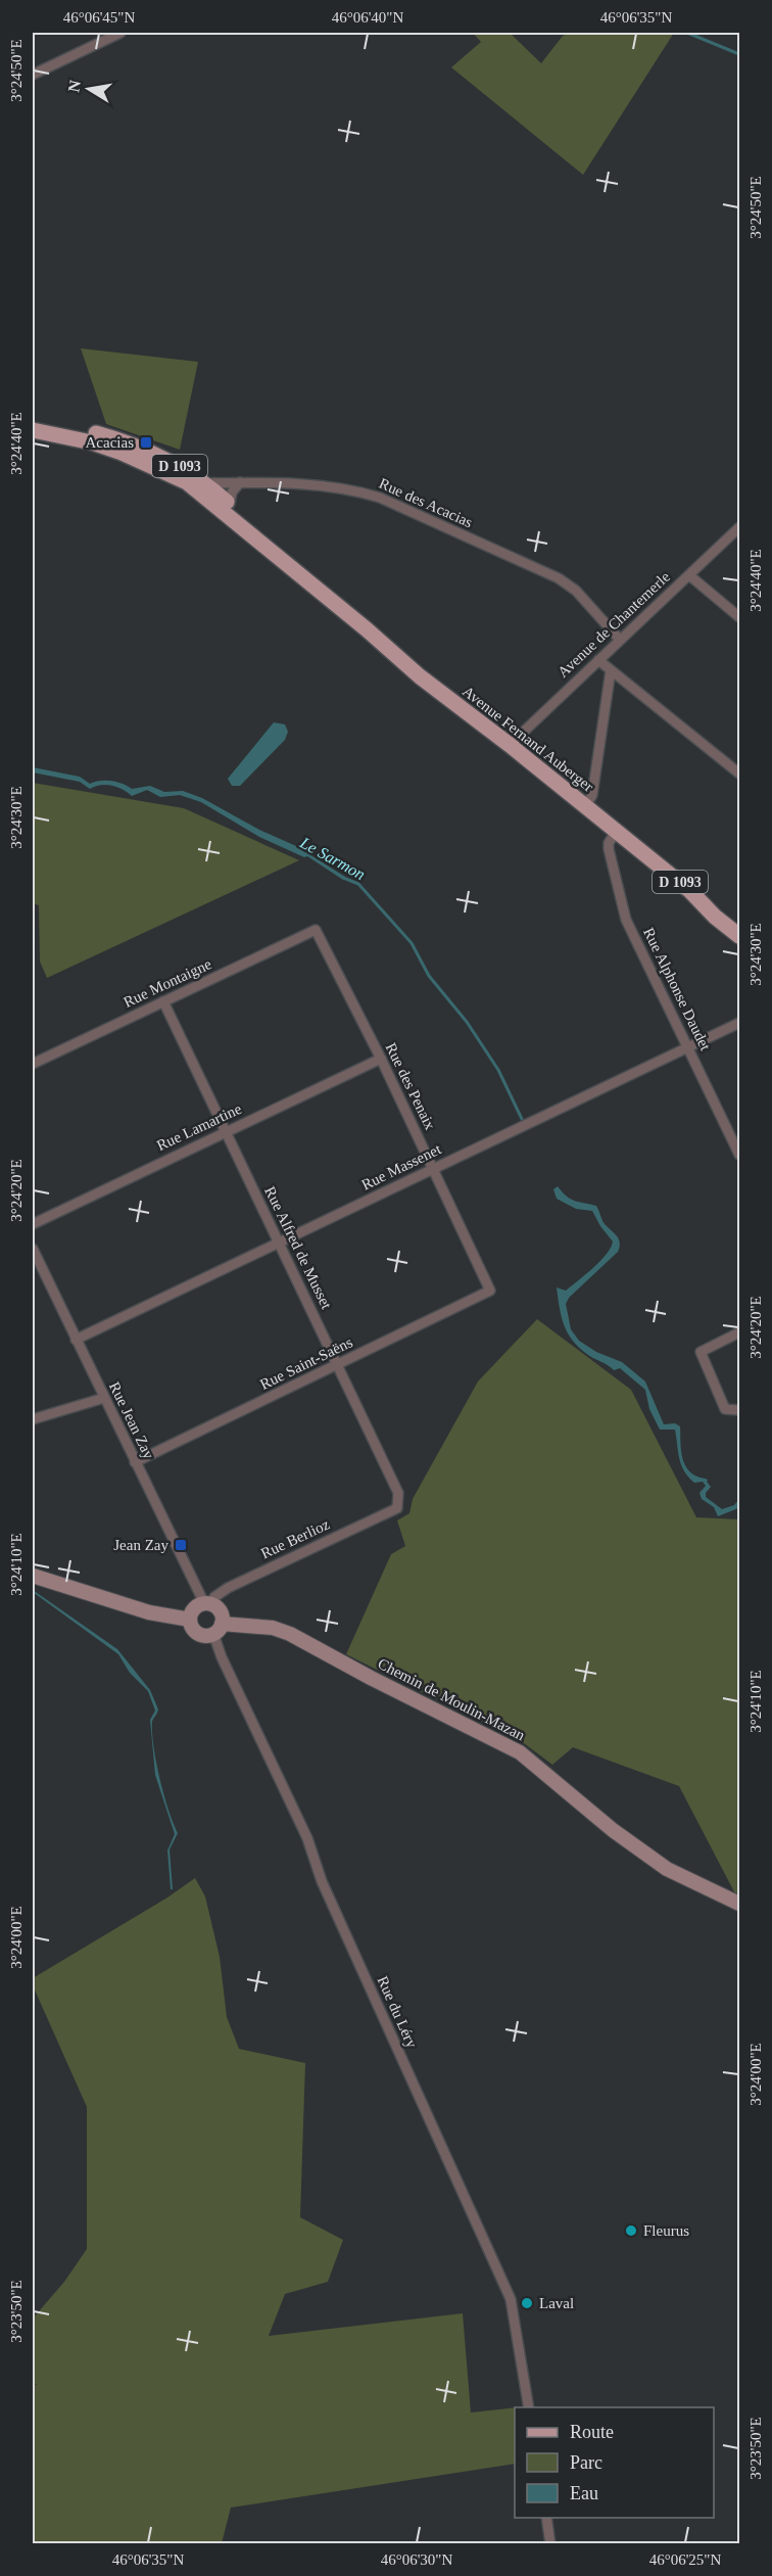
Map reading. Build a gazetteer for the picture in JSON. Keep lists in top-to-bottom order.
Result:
{
  "streets": {
    "main road": ["D 1093", "Avenue Fernand Auberger"],
    "street": [
      "Rue des Acacias",
      "Avenue de Chantemerle",
      "Rue Montaigne",
      "Rue Alphonse Daudet",
      "Rue des Penaix",
      "Rue Lamartine",
      "Rue Massenet",
      "Rue Alfred de Musset",
      "Rue Saint-Saëns",
      "Rue Jean Zay",
      "Rue Berlioz",
      "Chemin de Moulin-Mazan",
      "Rue du Léry"
    ]
  },
  "crossings": [
    ["Rue des Acacias", "Avenue de Chantemerle"],
    ["Rue des Acacias", "Avenue Fernand Auberger"],
    ["Avenue de Chantemerle", "Avenue Fernand Auberger"],
    ["Avenue Fernand Auberger", "Rue Alphonse Daudet"],
    ["Rue Montaigne", "Rue des Penaix"],
    ["Rue Montaigne", "Rue Alfred de Musset"],
    ["Rue Alphonse Daudet", "Rue Massenet"],
    ["Rue des Penaix", "Rue Lamartine"],
    ["Rue des Penaix", "Rue Massenet"],
    ["Rue des Penaix", "Rue Saint-Saëns"],
    ["Rue Lamartine", "Rue Alfred de Musset"],
    ["Rue Massenet", "Rue Alfred de Musset"],
    ["Rue Massenet", "Rue Jean Zay"],
    ["Rue Alfred de Musset", "Rue Saint-Saëns"],
    ["Rue Alfred de Musset", "Rue Berlioz"],
    ["Rue Saint-Saëns", "Rue Jean Zay"],
    ["Rue Jean Zay", "Rue Berlioz"],
    ["Rue Jean Zay", "Chemin de Moulin-Mazan"],
    ["Rue Jean Zay", "Rue du Léry"],
    ["Rue Berlioz", "Chemin de Moulin-Mazan"],
    ["Rue Berlioz", "Rue du Léry"],
    ["Chemin de Moulin-Mazan", "Rue du Léry"]
  ],
  "water": ["Le Sarmon"],
  "places": {
    "transit": ["Acacias", "Jean Zay"],
    "other": ["Fleurus", "Laval"]
  },
  "legend": ["Route", "Parc", "Eau"],
  "north": "left",
  "coordinates": [
    "46°06'45\"N",
    "46°06'40\"N",
    "46°06'35\"N",
    "3°24'50\"E",
    "3°24'40\"E",
    "3°24'30\"E",
    "3°24'20\"E",
    "3°24'10\"E",
    "3°24'00\"E",
    "3°23'50\"E",
    "46°06'30\"N",
    "46°06'25\"N"
  ]
}
